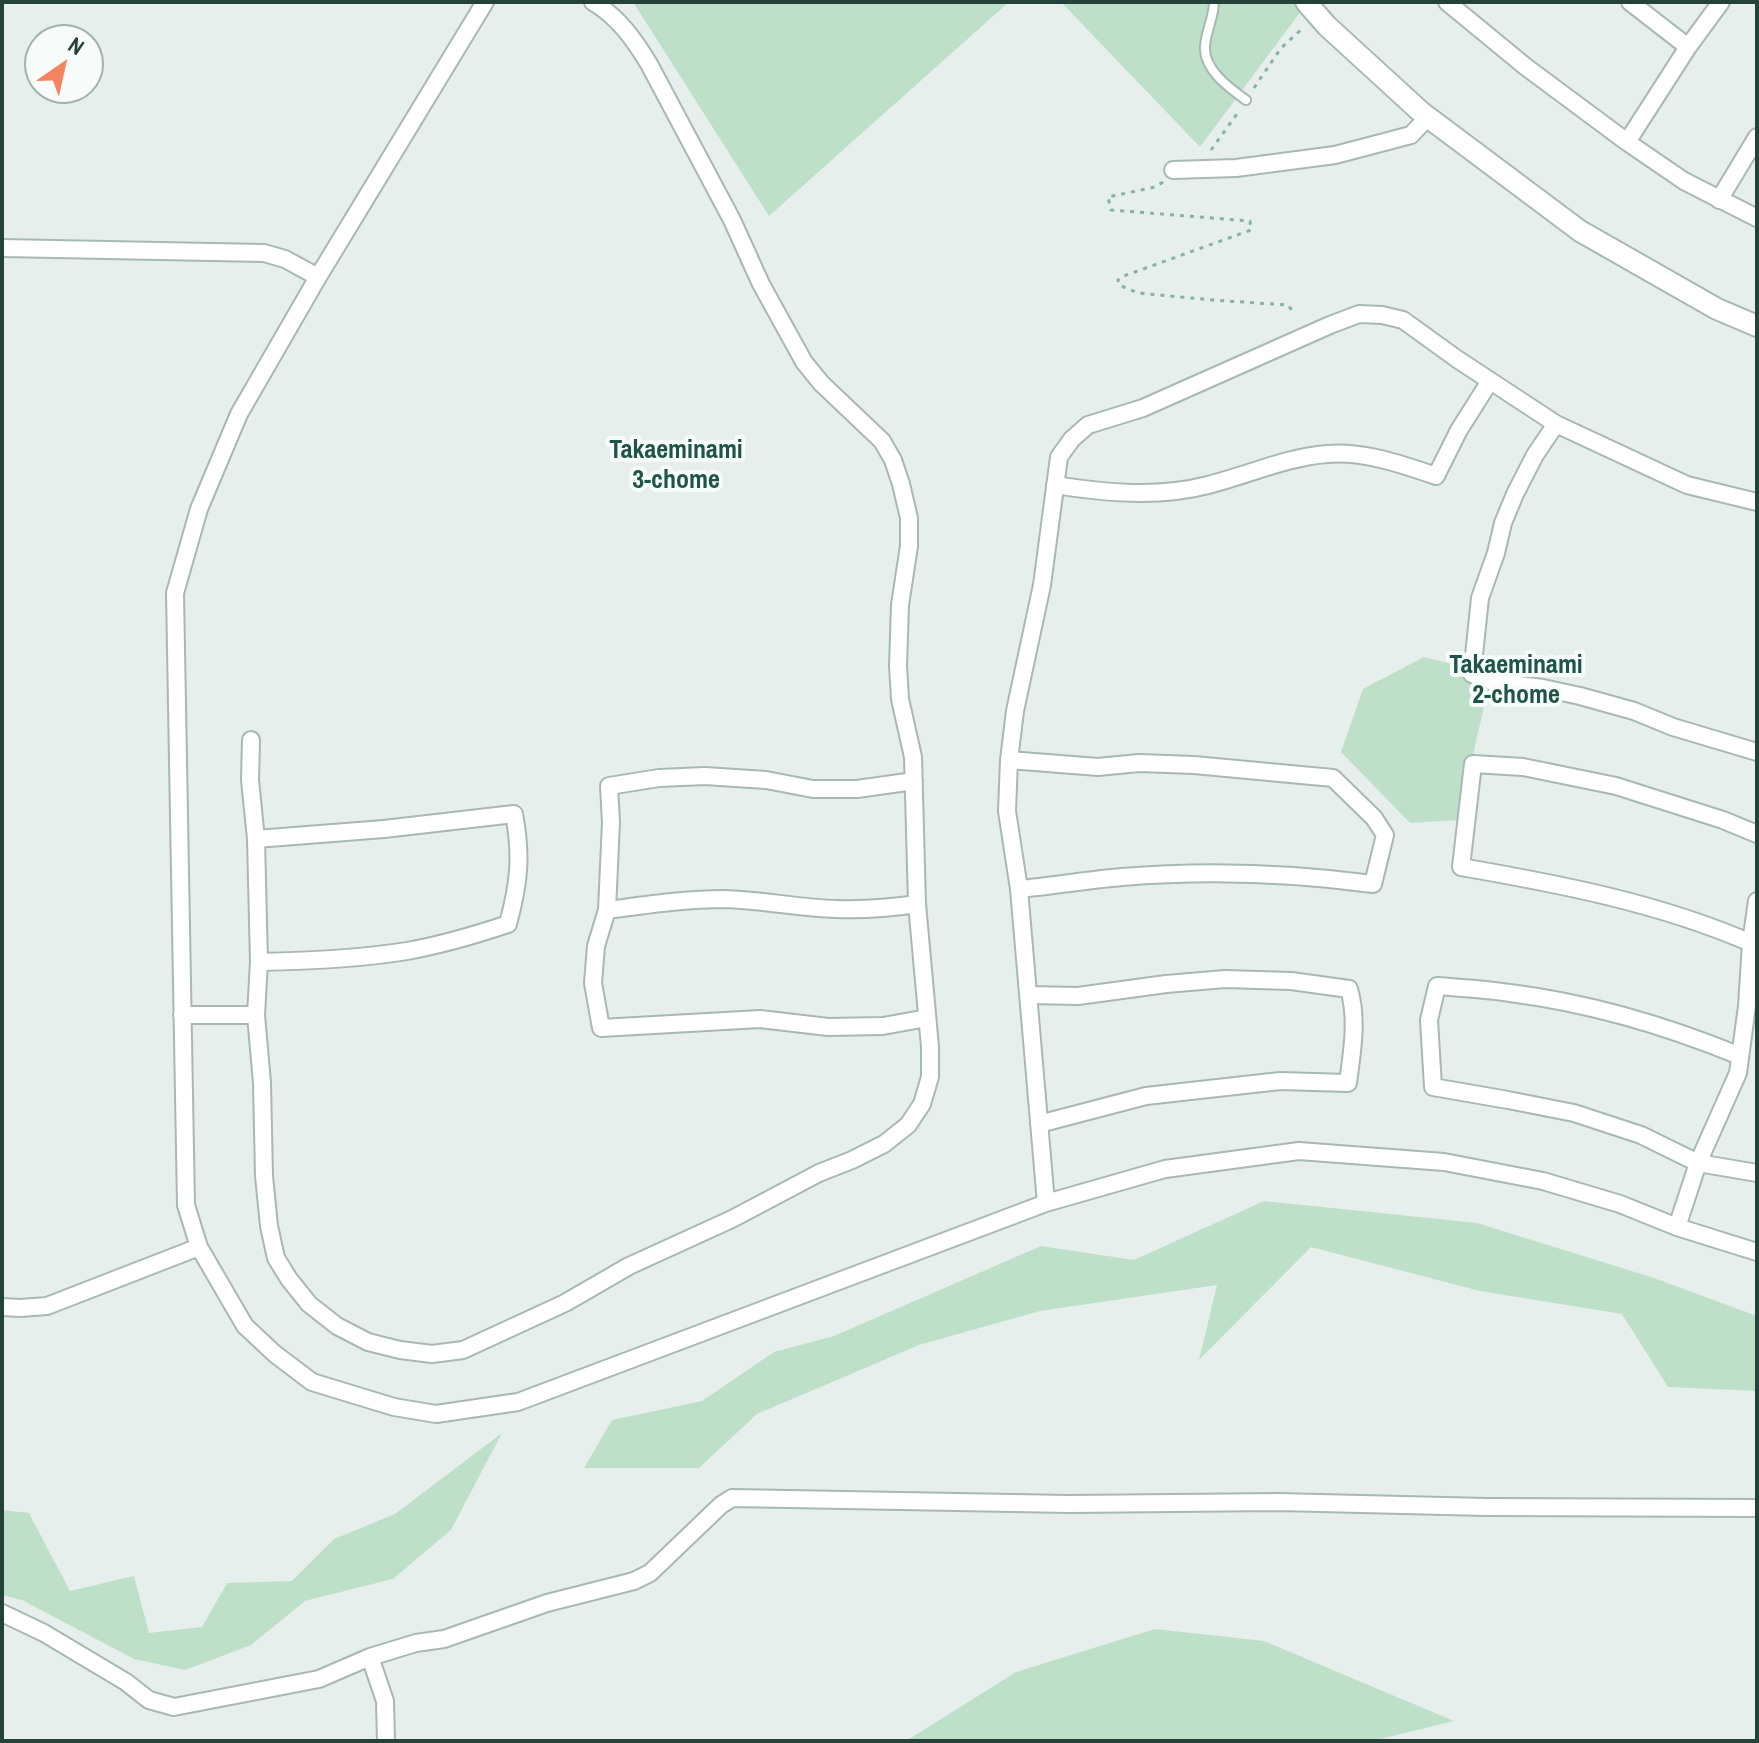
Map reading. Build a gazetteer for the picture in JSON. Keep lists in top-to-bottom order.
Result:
{
  "districts": ["Takaeminami 3-chome", "Takaeminami 2-chome"],
  "north": "top right"
}
